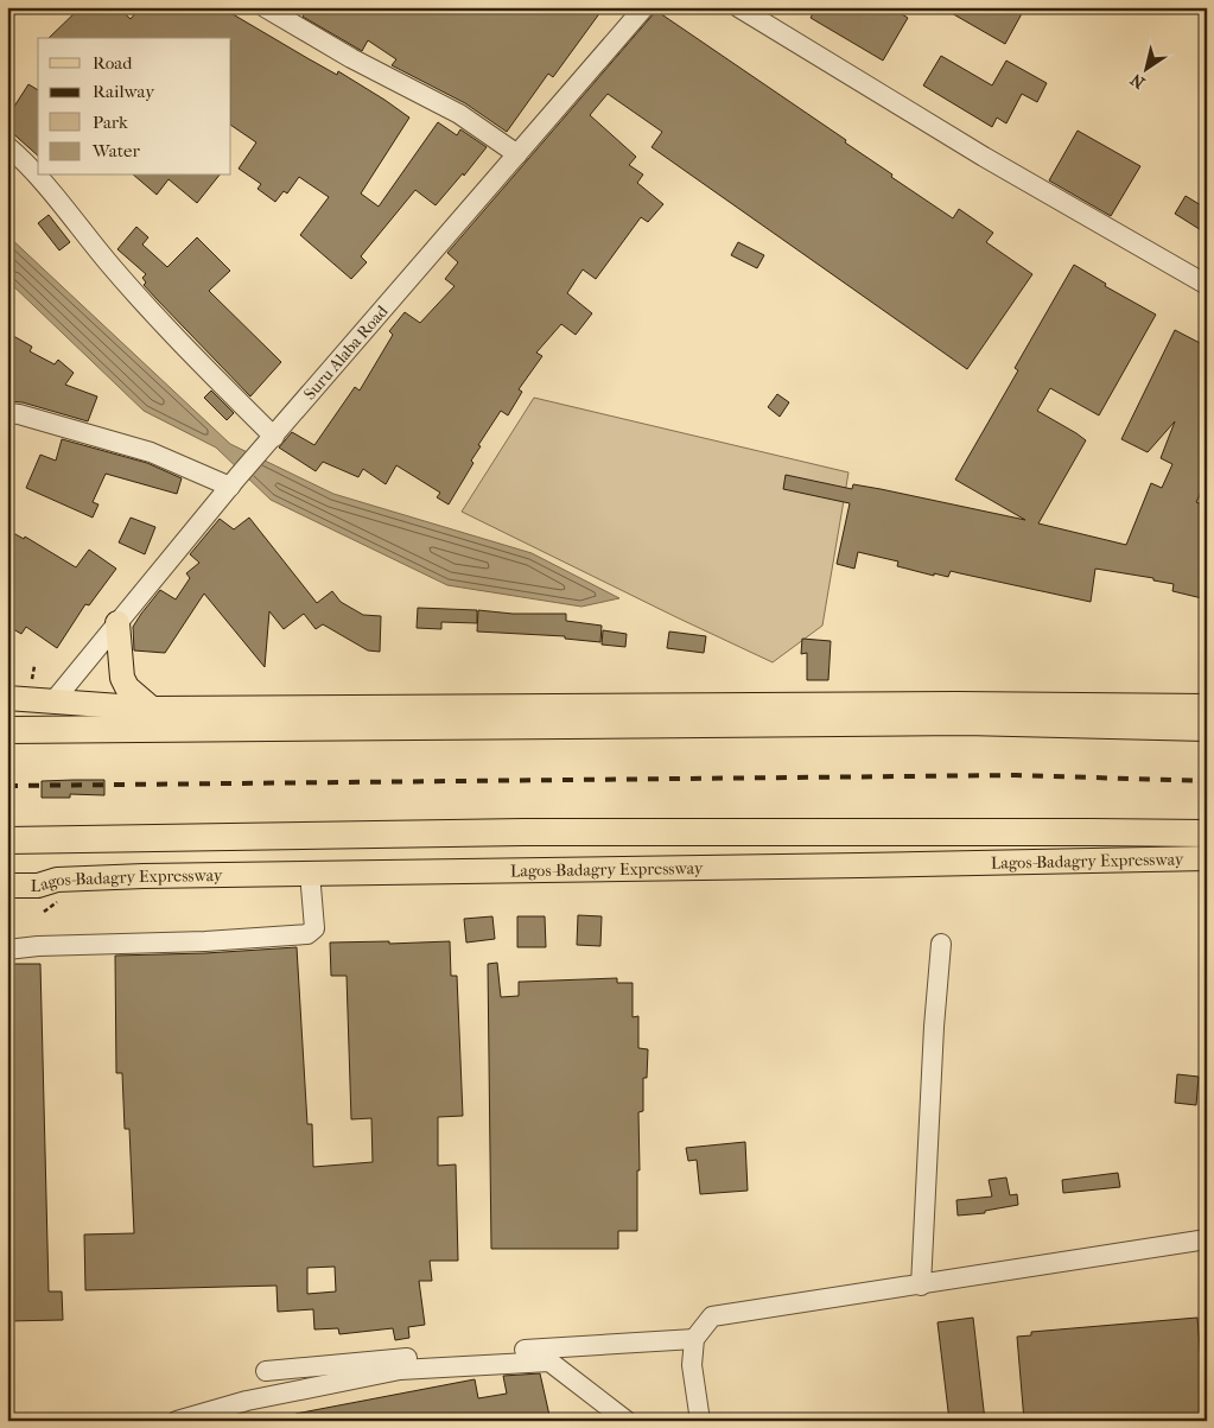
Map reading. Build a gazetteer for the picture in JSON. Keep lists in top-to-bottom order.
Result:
{
  "streets": {
    "highway": ["Lagos-Badagry Expressway"],
    "street": ["Suru Alaba Road"]
  },
  "legend": [
    "Road",
    "Railway",
    "Park",
    "Water"
  ],
  "north": "bottom left"
}
